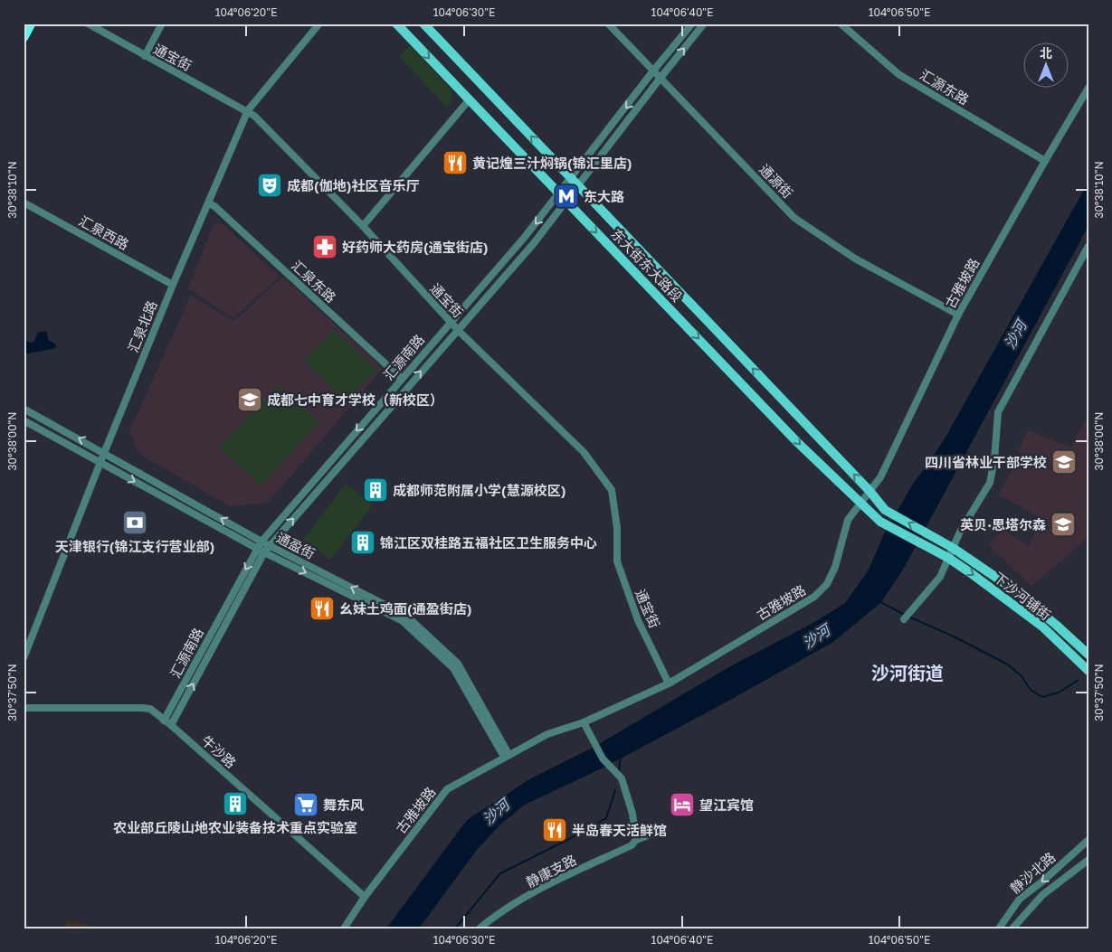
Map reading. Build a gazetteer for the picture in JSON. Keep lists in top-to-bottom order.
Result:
{
  "streets": {
    "main road": ["东大街东大路段", "下沙河铺街"],
    "street": [
      "通宝街",
      "汇源东路",
      "通源街",
      "汇泉西路",
      "汇泉东路",
      "古雅坡路",
      "汇泉北路",
      "汇源南路",
      "通盈街",
      "牛沙路",
      "静康支路",
      "静沙北路"
    ]
  },
  "crossings": [
    ["通宝街", "古雅坡路"],
    ["通宝街", "汇泉北路"],
    ["通宝街", "汇源南路"],
    ["汇源东路", "古雅坡路"],
    ["通源街", "古雅坡路"],
    ["通源街", "汇源南路"],
    ["汇泉西路", "汇泉北路"],
    ["东大街东大路段", "古雅坡路"],
    ["东大街东大路段", "汇源南路"],
    ["东大街东大路段", "下沙河铺街"],
    ["汇泉东路", "汇泉北路"],
    ["汇泉东路", "汇源南路"],
    ["古雅坡路", "通盈街"],
    ["古雅坡路", "牛沙路"],
    ["汇泉北路", "通盈街"],
    ["汇源南路", "通盈街"],
    ["汇源南路", "牛沙路"]
  ],
  "districts": ["沙河街道"],
  "water": ["沙河"],
  "places": {
    "restaurant": ["黄记煌三汁焖锅(锦汇里店)", "幺妹土鸡面(通盈街店)", "半岛春天活鲜馆"],
    "theatre": ["成都(伽地)社区音乐厅"],
    "metro station": ["东大路"],
    "pharmacy": ["好药师大药房(通宝街店)"],
    "school or university": ["成都七中育才学校（新校区）", "四川省林业干部学校", "英贝·思塔尔森"],
    "building": ["成都师范附属小学(慧源校区)", "锦江区双桂路五福社区卫生服务中心", "农业部丘陵山地农业装备技术重点实验室"],
    "bank": ["天津银行(锦江支行营业部)"],
    "supermarket": ["舞东风"],
    "hotel": ["望江宾馆"]
  },
  "north": "top",
  "coordinates": [
    "104°06'20\"E",
    "104°06'30\"E",
    "104°06'40\"E",
    "104°06'50\"E",
    "30°38'10\"N",
    "30°38'00\"N",
    "30°37'50\"N"
  ]
}
